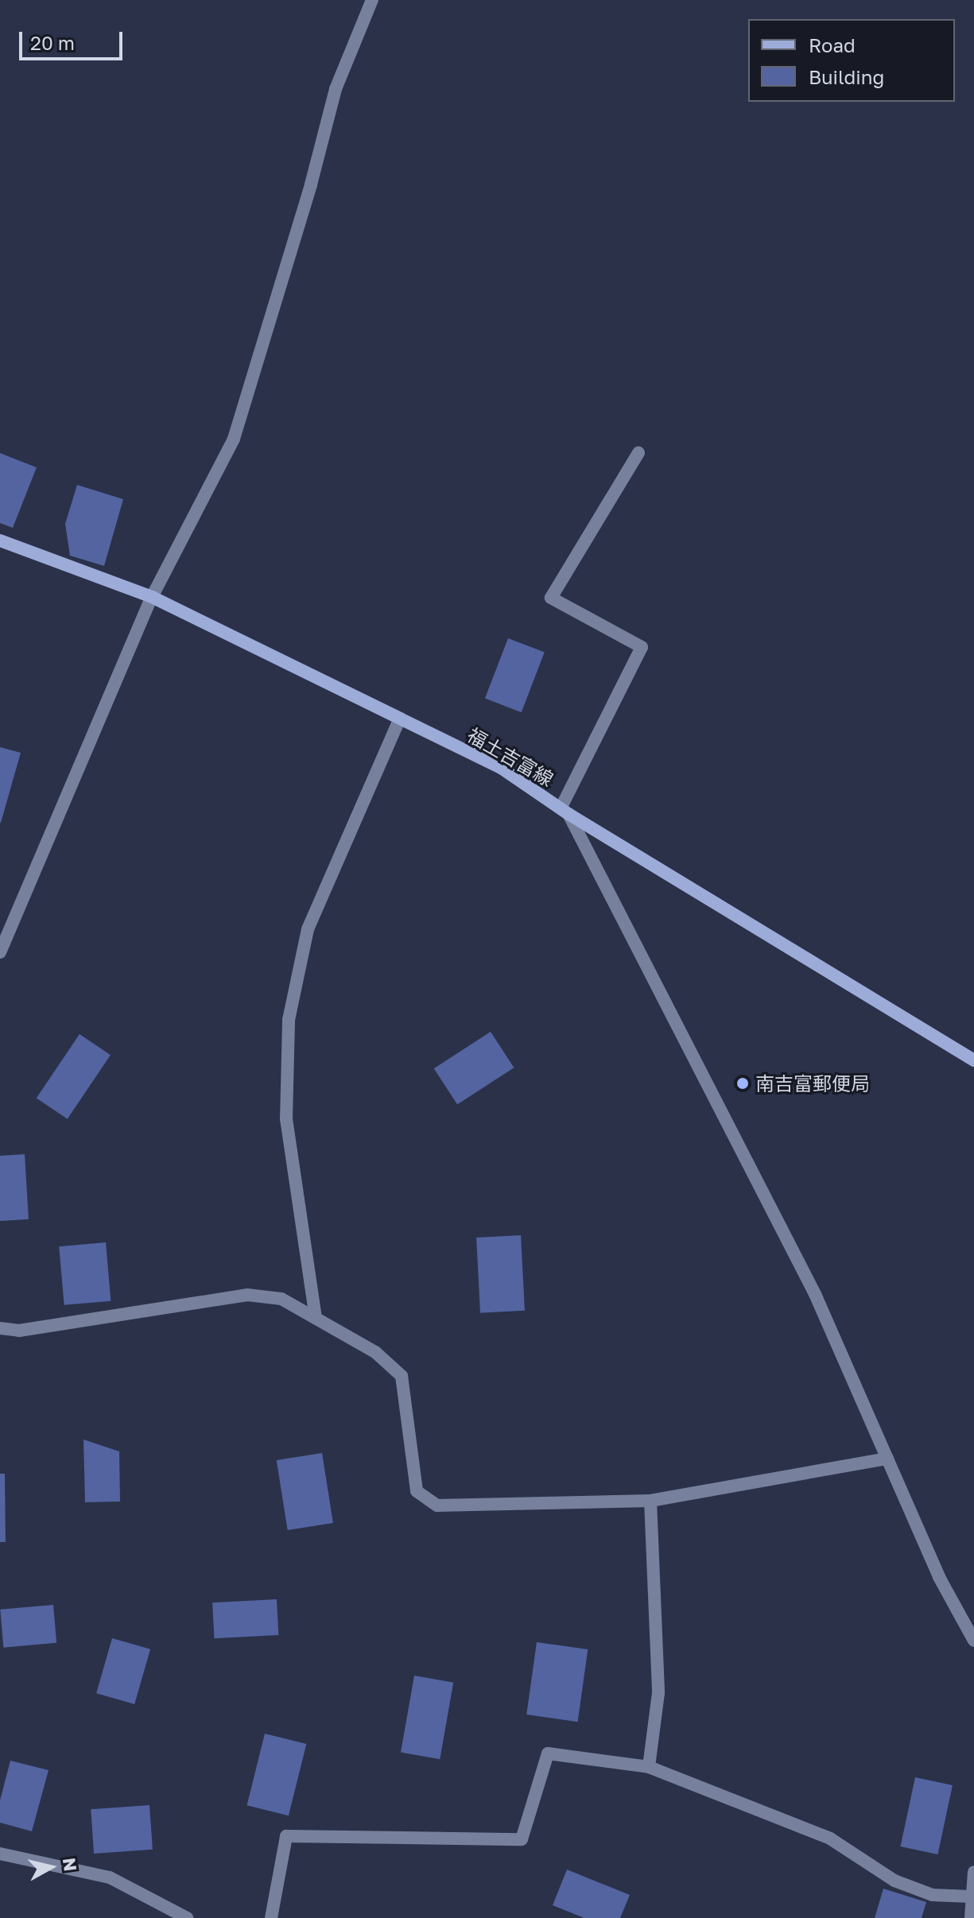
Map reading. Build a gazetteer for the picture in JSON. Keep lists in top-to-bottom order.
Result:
{
  "streets": {
    "main road": ["福土吉富線"]
  },
  "places": ["南吉富郵便局"],
  "legend": ["Road", "Building"],
  "scale_bar": "20 m",
  "north": "right"
}
